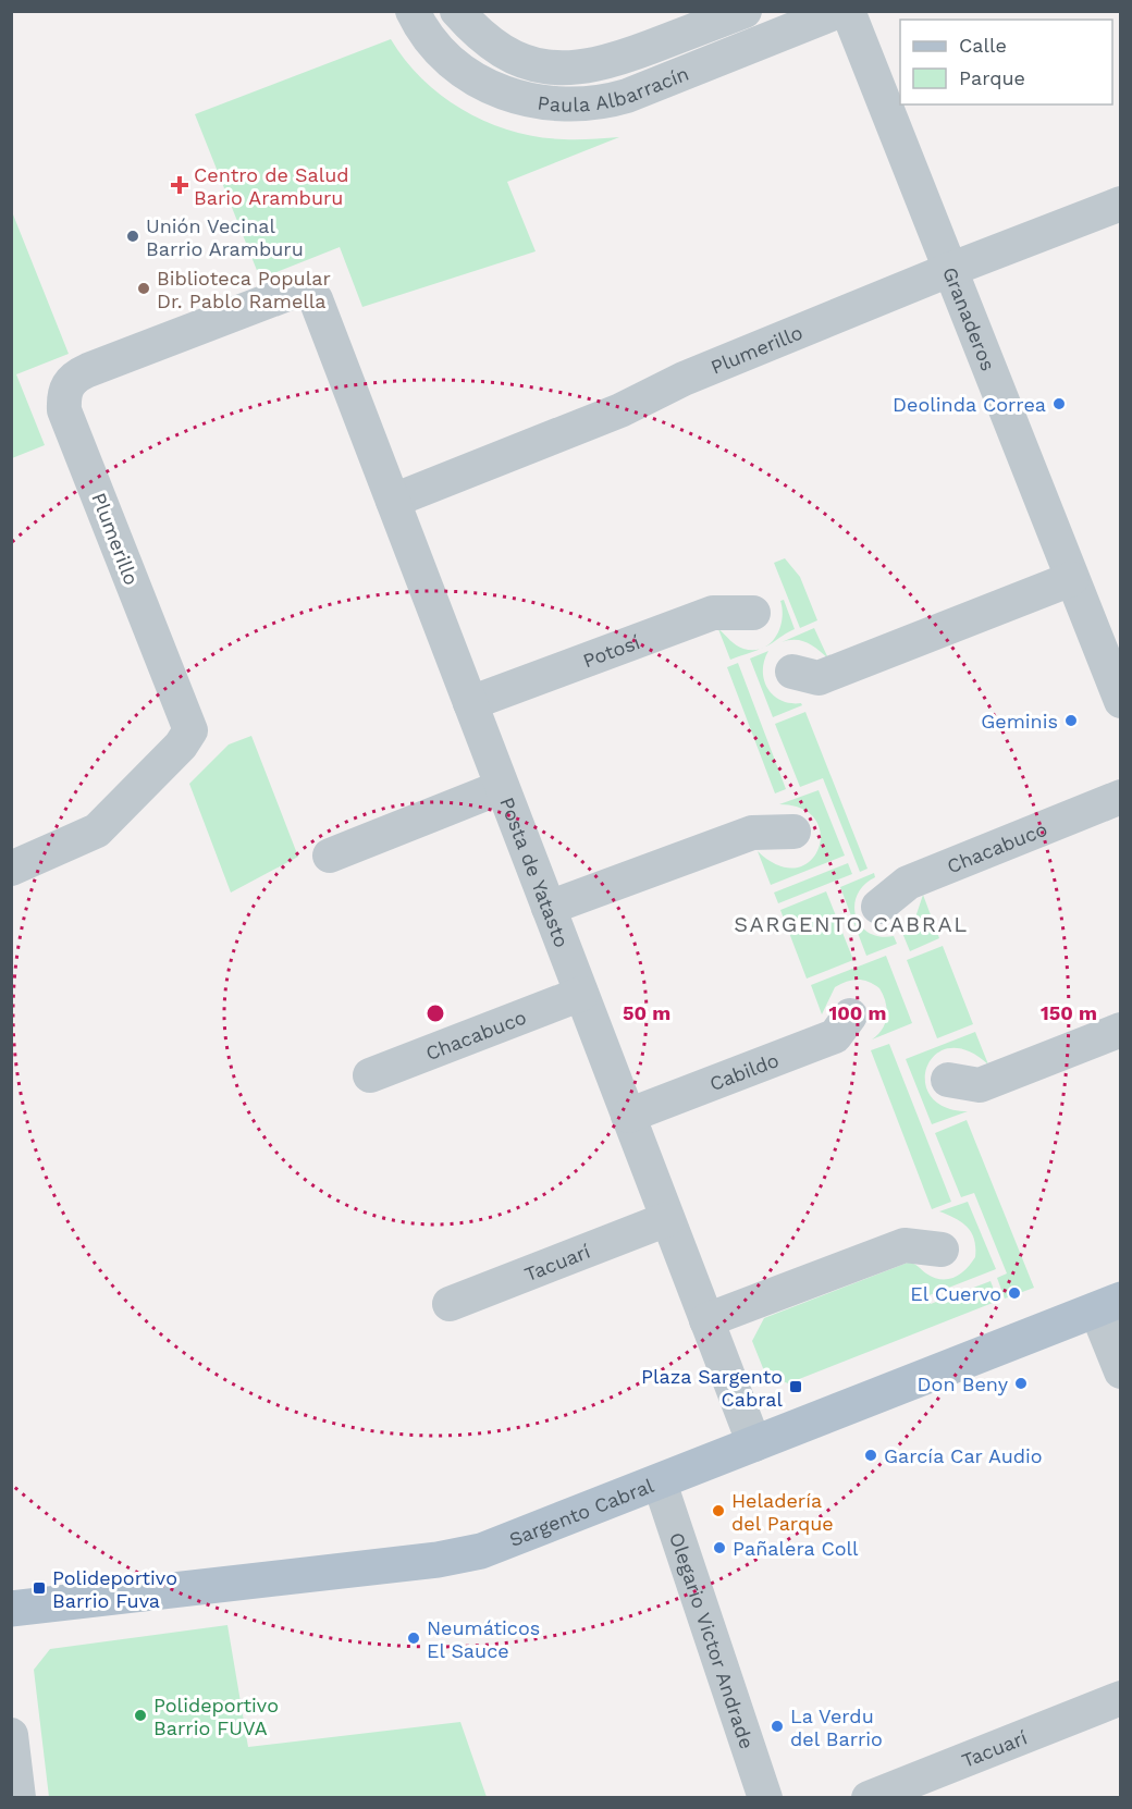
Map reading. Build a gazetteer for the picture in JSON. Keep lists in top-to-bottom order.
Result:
{
  "streets": {
    "main road": ["Sargento Cabral"],
    "street": [
      "Paula Albarracín",
      "Granaderos",
      "Plumerillo",
      "Potosí",
      "Chacabuco",
      "Posta de Yatasto",
      "Cabildo",
      "Tacuarí",
      "Olegario Victor Andrade"
    ]
  },
  "crossings": [
    ["Granaderos", "Plumerillo"],
    ["Plumerillo", "Posta de Yatasto"],
    ["Potosí", "Posta de Yatasto"],
    ["Chacabuco", "Posta de Yatasto"],
    ["Posta de Yatasto", "Cabildo"],
    ["Posta de Yatasto", "Tacuarí"],
    ["Posta de Yatasto", "Sargento Cabral"],
    ["Sargento Cabral", "Olegario Victor Andrade"]
  ],
  "districts": ["SARGENTO CABRAL"],
  "places": {
    "health": ["Centro de Salud Bario Aramburu"],
    "other": [
      "Unión Vecinal Barrio Aramburu",
      "Biblioteca Popular Dr. Pablo Ramella",
      "Deolinda Correa",
      "Geminis",
      "El Cuervo",
      "Don Beny",
      "García Car Audio",
      "Heladería del Parque",
      "Pañalera Coll",
      "Neumáticos El Sauce",
      "Polideportivo Barrio FUVA",
      "La Verdu del Barrio"
    ],
    "transit": ["Plaza Sargento Cabral", "Polideportivo Barrio Fuva"]
  },
  "legend": ["Calle", "Parque"],
  "rings": ["50 m", "100 m", "150 m"]
}
